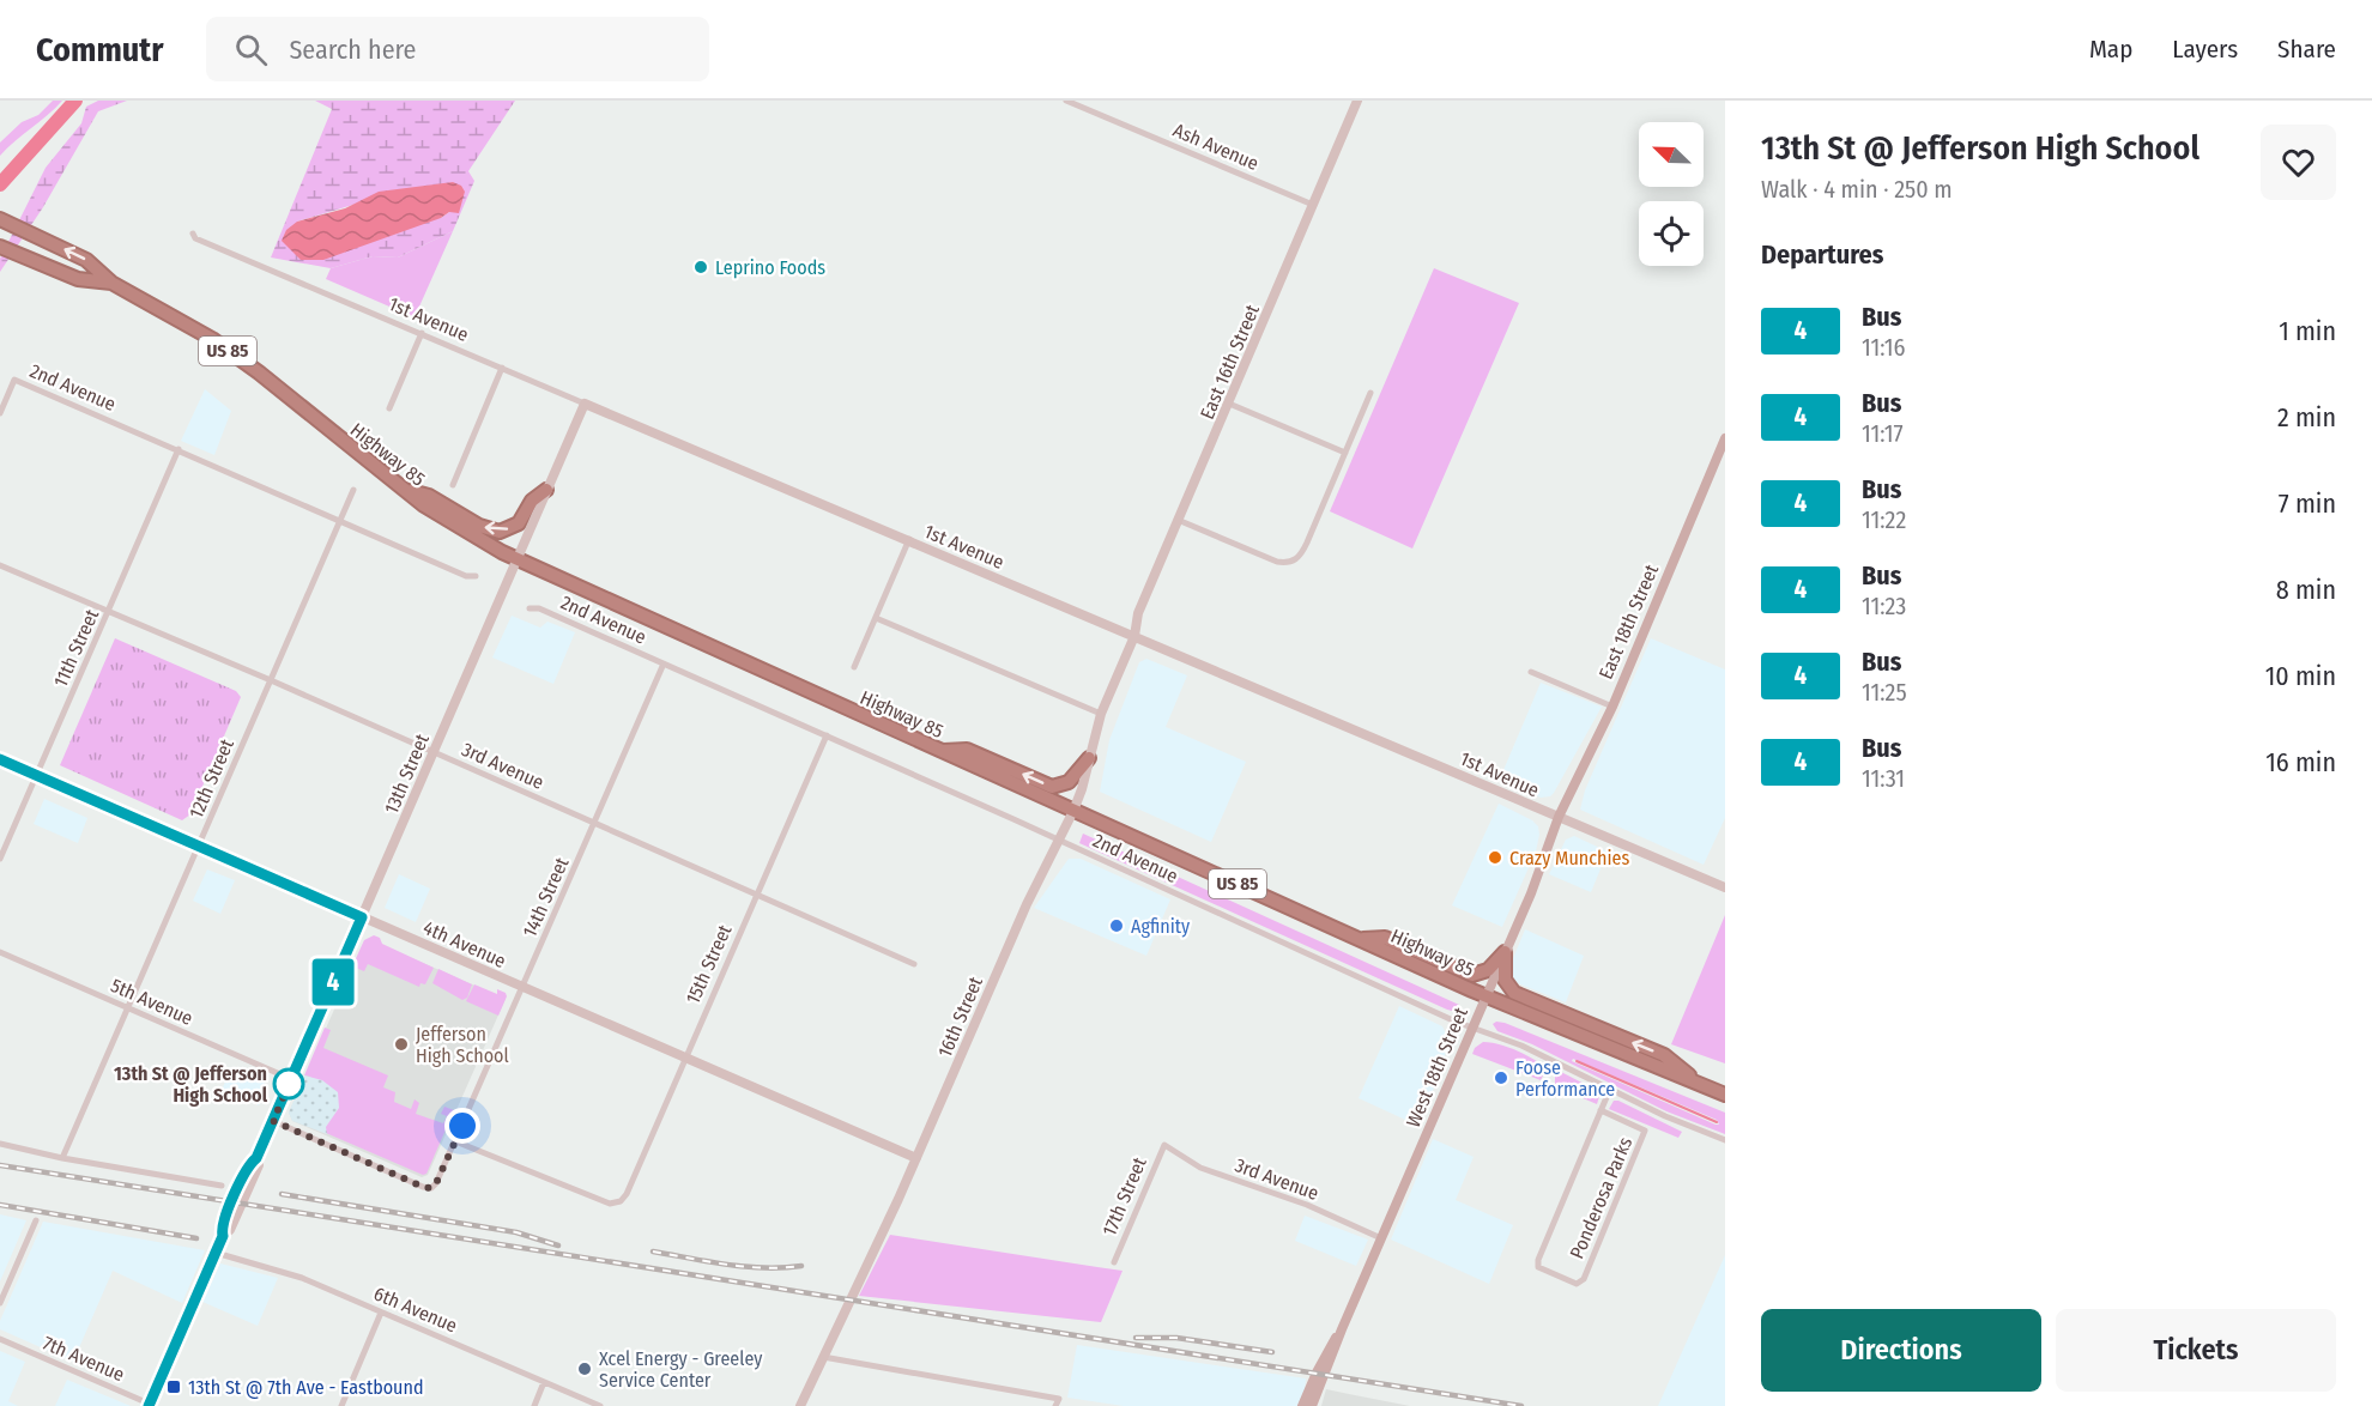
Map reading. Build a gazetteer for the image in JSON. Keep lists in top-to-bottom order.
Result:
{
  "streets": {
    "highway": ["US 85", "Highway 85"],
    "main road": ["East 18th Street", "West 18th Street"],
    "street": [
      "Ash Avenue",
      "1st Avenue",
      "East 16th Street",
      "2nd Avenue",
      "11th Street",
      "3rd Avenue",
      "13th Street",
      "12th Street",
      "14th Street",
      "4th Avenue",
      "15th Street",
      "5th Avenue",
      "16th Street",
      "17th Street",
      "Ponderosa Parks",
      "6th Avenue",
      "7th Avenue"
    ]
  },
  "crossings": [
    ["Ash Avenue", "East 16th Street"],
    ["1st Avenue", "East 16th Street"],
    ["1st Avenue", "East 18th Street"],
    ["1st Avenue", "13th Street"],
    ["1st Avenue", "16th Street"],
    ["1st Avenue", "West 18th Street"],
    ["East 16th Street", "16th Street"],
    ["2nd Avenue", "11th Street"],
    ["2nd Avenue", "12th Street"],
    ["2nd Avenue", "14th Street"],
    ["2nd Avenue", "15th Street"],
    ["2nd Avenue", "16th Street"],
    ["2nd Avenue", "West 18th Street"],
    ["2nd Avenue", "Ponderosa Parks"],
    ["Highway 85", "13th Street"],
    ["Highway 85", "16th Street"],
    ["Highway 85", "West 18th Street"],
    ["East 18th Street", "West 18th Street"],
    ["11th Street", "3rd Avenue"],
    ["11th Street", "4th Avenue"],
    ["3rd Avenue", "13th Street"],
    ["3rd Avenue", "12th Street"],
    ["3rd Avenue", "14th Street"],
    ["3rd Avenue", "15th Street"],
    ["3rd Avenue", "West 18th Street"],
    ["3rd Avenue", "17th Street"],
    ["13th Street", "14th Street"],
    ["13th Street", "4th Avenue"],
    ["13th Street", "5th Avenue"],
    ["13th Street", "6th Avenue"],
    ["13th Street", "7th Avenue"],
    ["12th Street", "4th Avenue"],
    ["12th Street", "5th Avenue"],
    ["14th Street", "4th Avenue"],
    ["14th Street", "15th Street"],
    ["4th Avenue", "15th Street"],
    ["4th Avenue", "16th Street"]
  ],
  "places": {
    "other": [
      "Leprino Foods",
      "Crazy Munchies",
      "Agfinity",
      "Jefferson High School",
      "Foose Performance",
      "13th St @ Jefferson High School",
      "Xcel Energy - Greeley Service Center"
    ],
    "transit": ["13th St @ 7th Ave - Eastbound"]
  },
  "lines": ["bus line 4"],
  "north": "top left",
  "page": {
    "header": "Commutr",
    "search": "Search here",
    "nav": ["Map", "Layers", "Share"],
    "on_map": "4",
    "heading": [
      ["13th St @ Jefferson High School", "Walk · 4 min · 250 m"],
      "Departures"
    ],
    "list": [
      {
        "mark": "4",
        "name": "Bus",
        "note": "11:16",
        "value": "1 min"
      },
      {
        "mark": "4",
        "name": "Bus",
        "note": "11:17",
        "value": "2 min"
      },
      {
        "mark": "4",
        "name": "Bus",
        "note": "11:22",
        "value": "7 min"
      },
      {
        "mark": "4",
        "name": "Bus",
        "note": "11:23",
        "value": "8 min"
      },
      {
        "mark": "4",
        "name": "Bus",
        "note": "11:25",
        "value": "10 min"
      },
      {
        "mark": "4",
        "name": "Bus",
        "note": "11:31",
        "value": "16 min"
      }
    ],
    "buttons": ["Directions", "Tickets"]
  }
}
